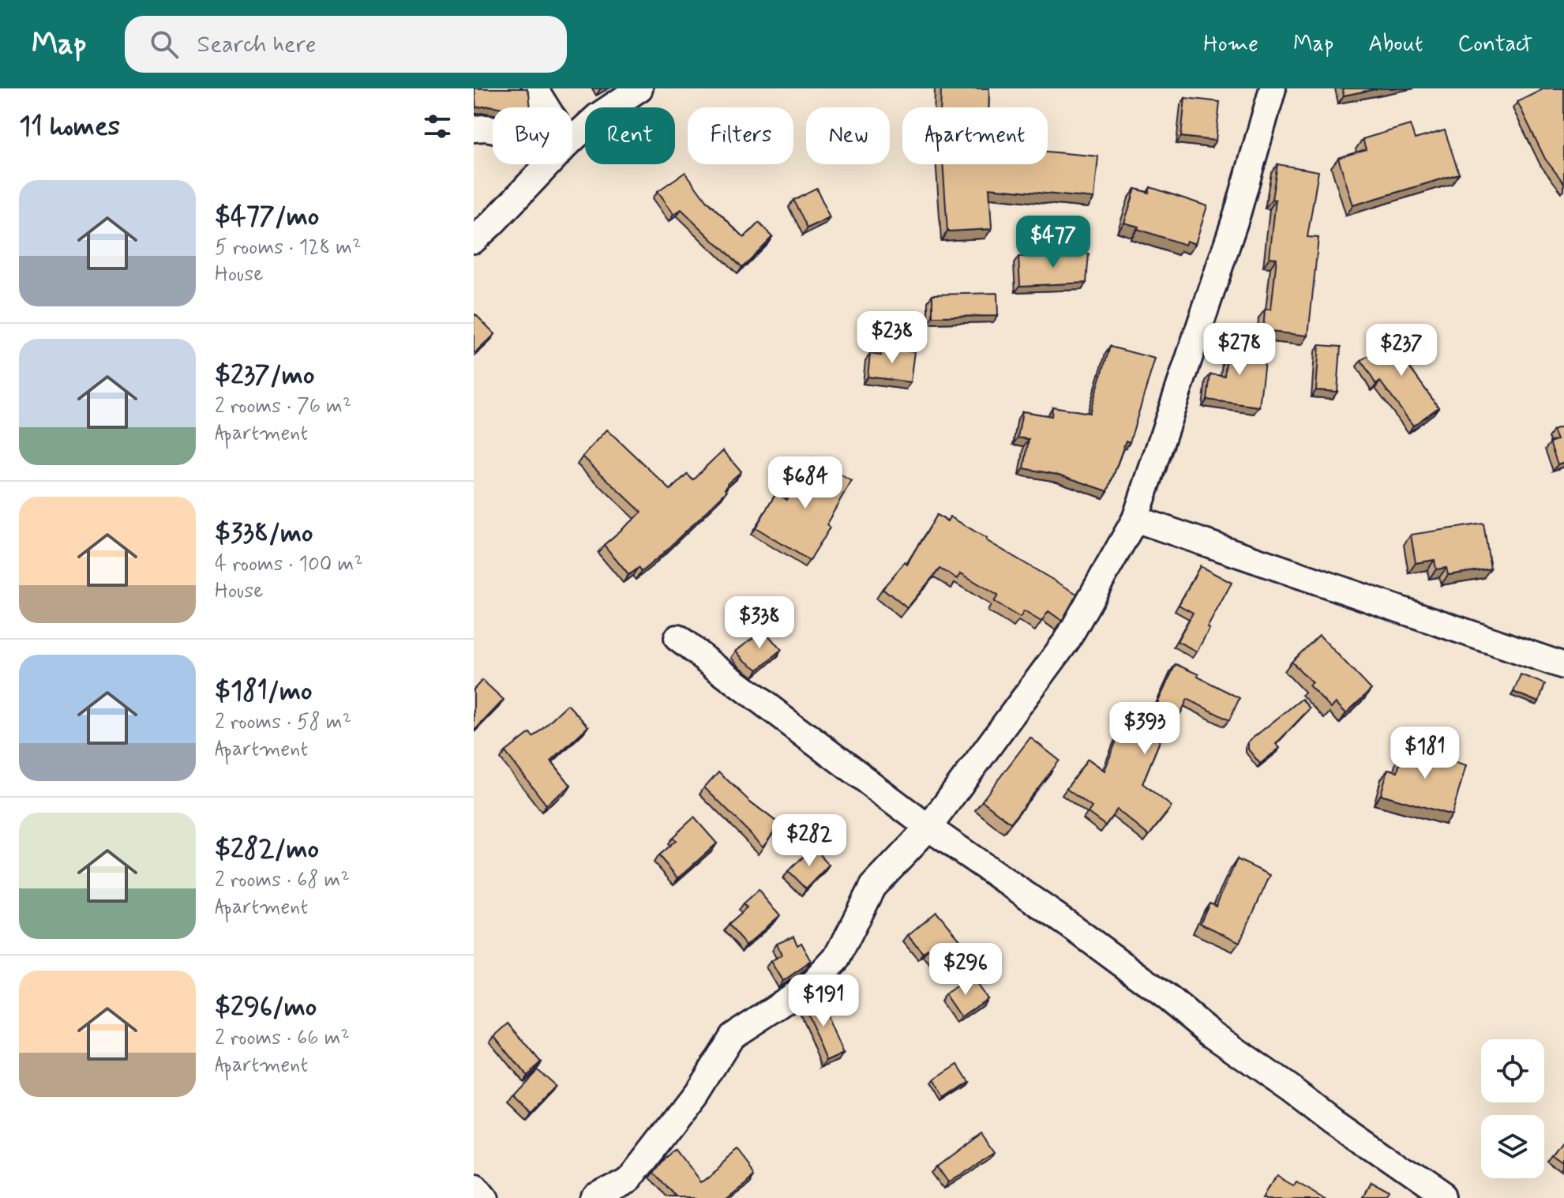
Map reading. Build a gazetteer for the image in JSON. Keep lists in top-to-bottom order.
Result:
{
  "page": {
    "header": "Map",
    "search": "Search here",
    "nav": [
      "Home",
      "Map",
      "About",
      "Contact"
    ],
    "heading": "11 homes",
    "chip": [
      "Buy",
      "Rent",
      "Filters",
      "New",
      "Apartment"
    ],
    "list": [
      {
        "name": "$477/mo",
        "note": "5 rooms · 128 m² · House"
      },
      {
        "name": "$237/mo",
        "note": "2 rooms · 76 m² · Apartment"
      },
      {
        "name": "$338/mo",
        "note": "4 rooms · 100 m² · House"
      },
      {
        "name": "$181/mo",
        "note": "2 rooms · 58 m² · Apartment"
      },
      {
        "name": "$282/mo",
        "note": "2 rooms · 68 m² · Apartment"
      },
      {
        "name": "$296/mo",
        "note": "2 rooms · 66 m² · Apartment"
      }
    ],
    "price": [
      "$477",
      "$238",
      "$278",
      "$237",
      "$684",
      "$338",
      "$393",
      "$181",
      "$282",
      "$296",
      "$191"
    ]
  }
}
